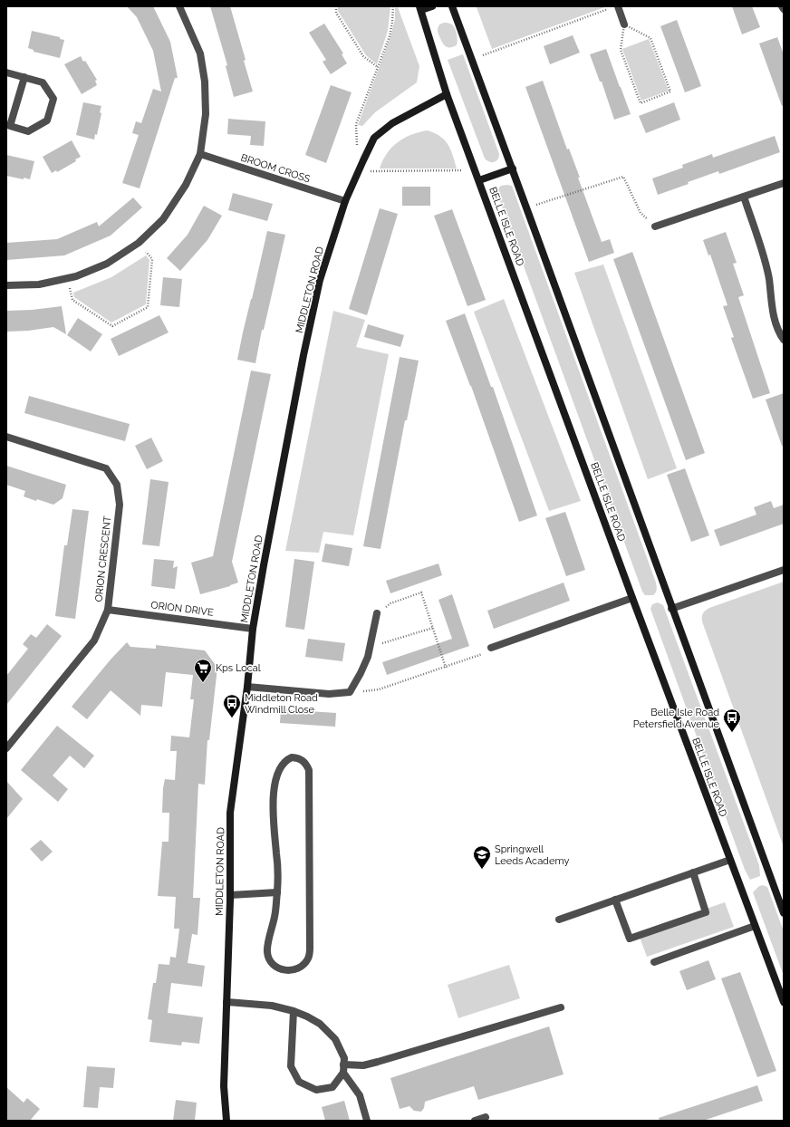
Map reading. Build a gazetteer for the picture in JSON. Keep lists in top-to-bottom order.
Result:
{
  "streets": {
    "street": [
      "BROOM CROSS",
      "BELLE ISLE ROAD",
      "MIDDLETON ROAD",
      "ORION CRESCENT",
      "ORION DRIVE"
    ]
  },
  "crossings": [
    ["BROOM CROSS", "MIDDLETON ROAD"],
    ["BELLE ISLE ROAD", "MIDDLETON ROAD"],
    ["MIDDLETON ROAD", "ORION DRIVE"],
    ["ORION CRESCENT", "ORION DRIVE"]
  ],
  "places": {
    "supermarket": ["Kps Local"],
    "bus stop": ["Middleton Road Windmill Close", "Belle Isle Road Petersfield Avenue"],
    "school or university": ["Springwell Leeds Academy"]
  }
}
